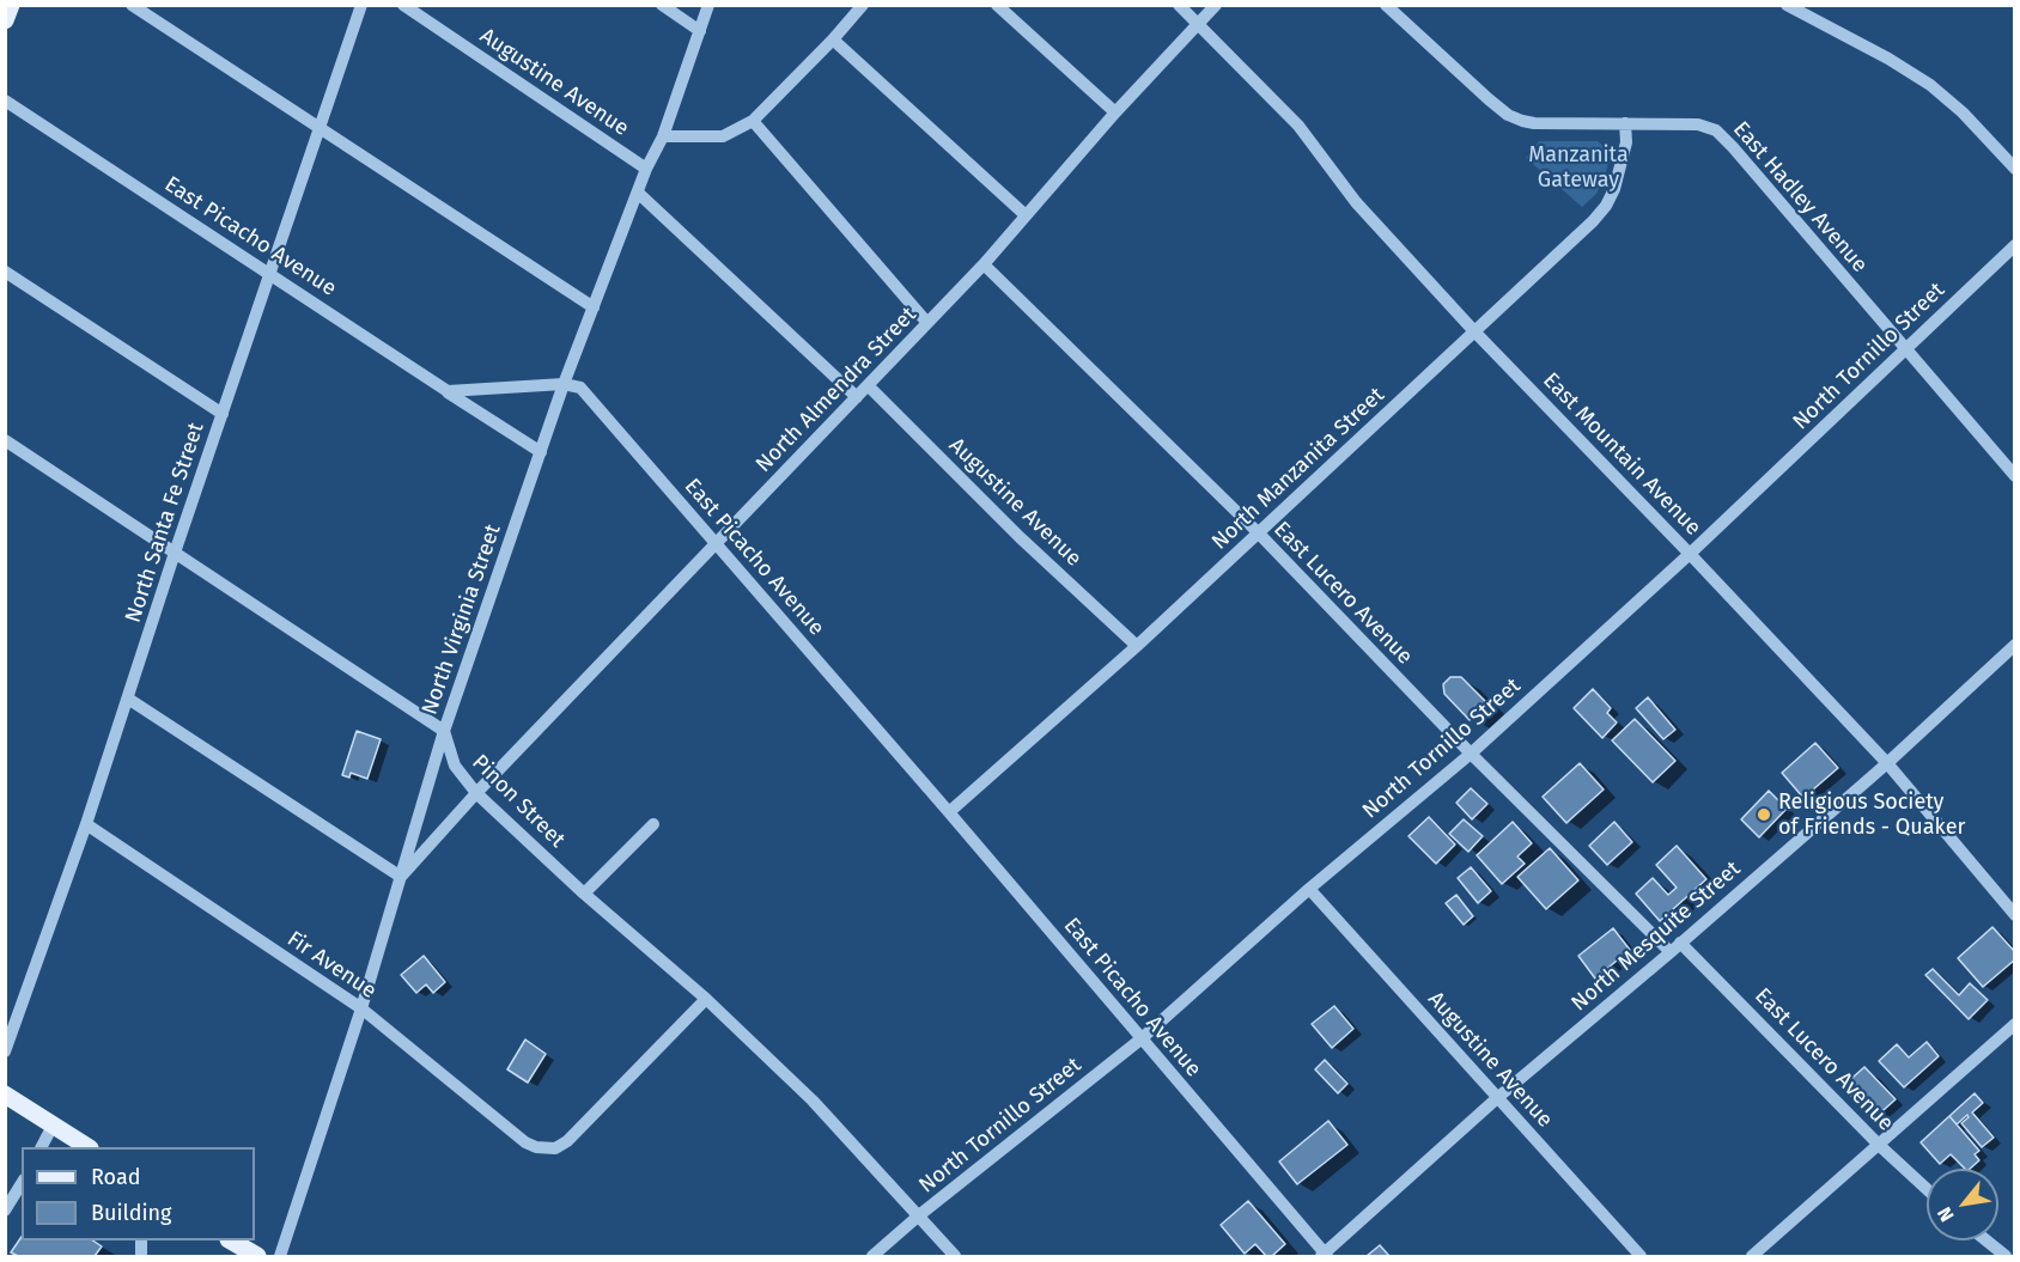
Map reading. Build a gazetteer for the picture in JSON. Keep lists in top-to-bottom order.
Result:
{
  "streets": {
    "street": [
      "Augustine Avenue",
      "East Hadley Avenue",
      "East Picacho Avenue",
      "North Tornillo Street",
      "North Almendra Street",
      "East Mountain Avenue",
      "North Manzanita Street",
      "North Santa Fe Street",
      "East Lucero Avenue",
      "North Virginia Street",
      "Pinon Street",
      "North Mesquite Street",
      "Fir Avenue"
    ]
  },
  "crossings": [
    ["Augustine Avenue", "North Tornillo Street"],
    ["Augustine Avenue", "North Almendra Street"],
    ["Augustine Avenue", "North Manzanita Street"],
    ["Augustine Avenue", "North Virginia Street"],
    ["Augustine Avenue", "North Mesquite Street"],
    ["East Hadley Avenue", "North Tornillo Street"],
    ["East Hadley Avenue", "North Manzanita Street"],
    ["East Picacho Avenue", "North Tornillo Street"],
    ["East Picacho Avenue", "North Almendra Street"],
    ["East Picacho Avenue", "North Manzanita Street"],
    ["East Picacho Avenue", "North Santa Fe Street"],
    ["East Picacho Avenue", "North Virginia Street"],
    ["East Picacho Avenue", "North Mesquite Street"],
    ["North Tornillo Street", "East Mountain Avenue"],
    ["North Tornillo Street", "East Lucero Avenue"],
    ["North Tornillo Street", "Pinon Street"],
    ["North Almendra Street", "East Mountain Avenue"],
    ["North Almendra Street", "East Lucero Avenue"],
    ["North Almendra Street", "North Virginia Street"],
    ["North Almendra Street", "Pinon Street"],
    ["East Mountain Avenue", "North Manzanita Street"],
    ["East Mountain Avenue", "North Mesquite Street"],
    ["North Manzanita Street", "East Lucero Avenue"],
    ["North Santa Fe Street", "Fir Avenue"],
    ["East Lucero Avenue", "North Mesquite Street"],
    ["North Virginia Street", "Pinon Street"],
    ["North Virginia Street", "Fir Avenue"],
    ["Pinon Street", "Fir Avenue"]
  ],
  "parks": ["Manzanita Gateway"],
  "places": ["Religious Society of Friends - Quaker"],
  "legend": ["Road", "Building"],
  "north": "bottom left"
}
